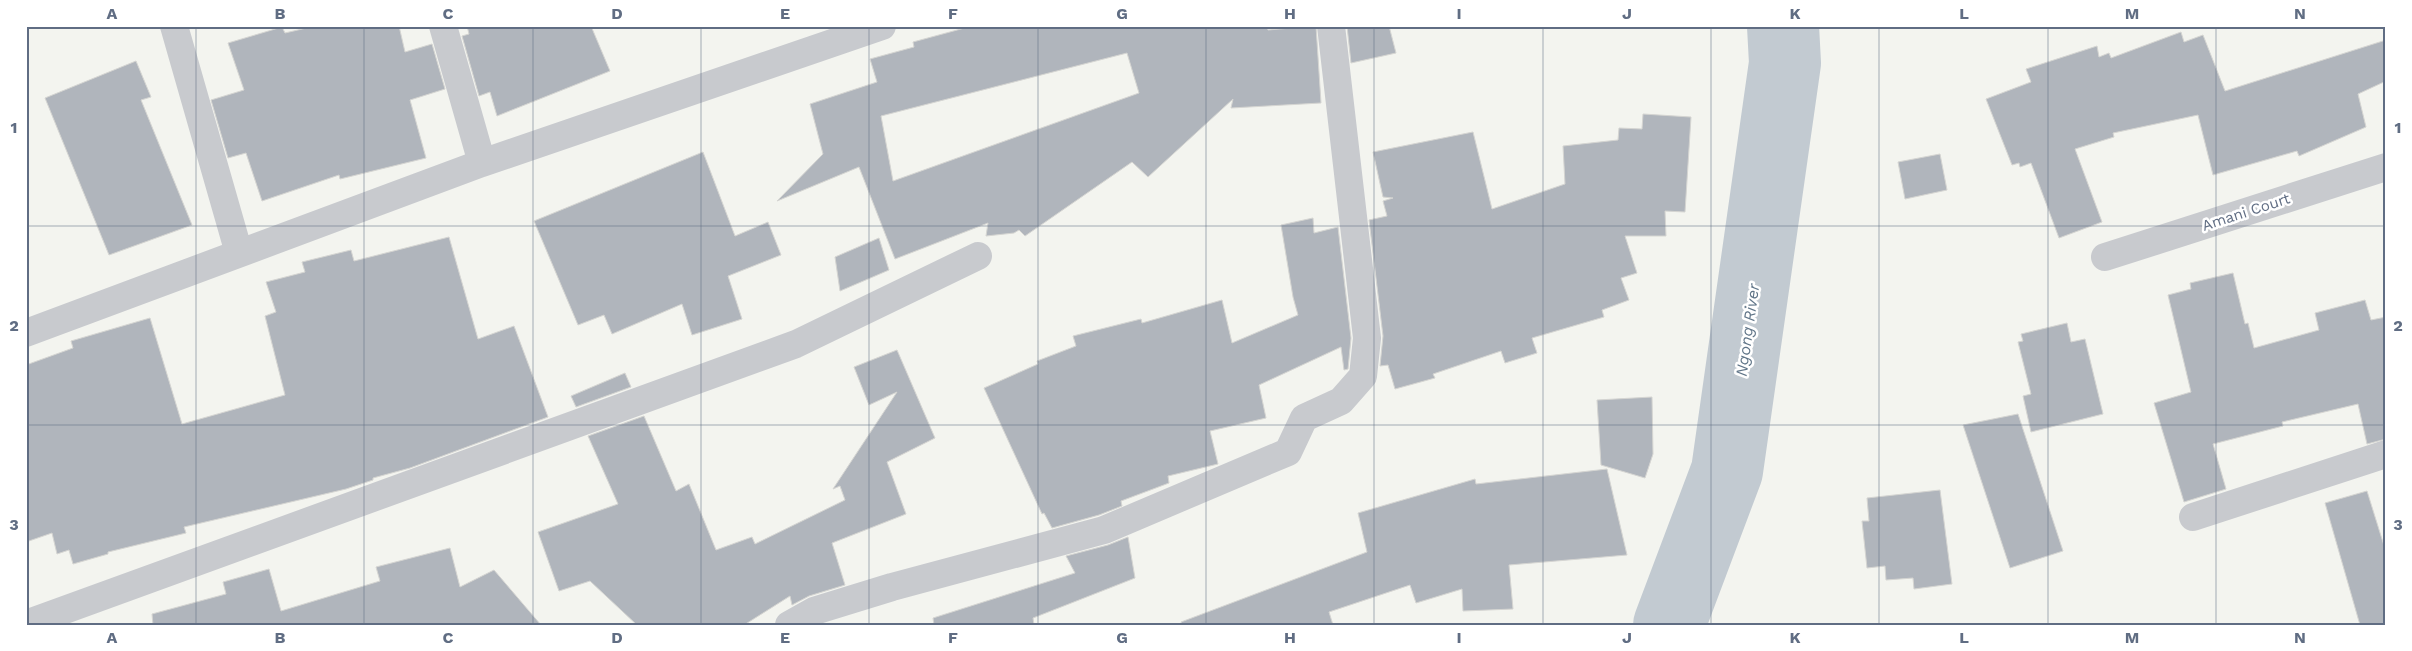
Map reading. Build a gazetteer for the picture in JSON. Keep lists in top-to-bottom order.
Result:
{
  "streets": {
    "street": ["Amani Court"]
  },
  "water": ["Ngong River"],
  "grid": {
    "columns": [
      "A",
      "B",
      "C",
      "D",
      "E",
      "F",
      "G",
      "H",
      "I",
      "J",
      "K",
      "L",
      "M",
      "N"
    ],
    "rows": ["1", "2", "3"]
  }
}
